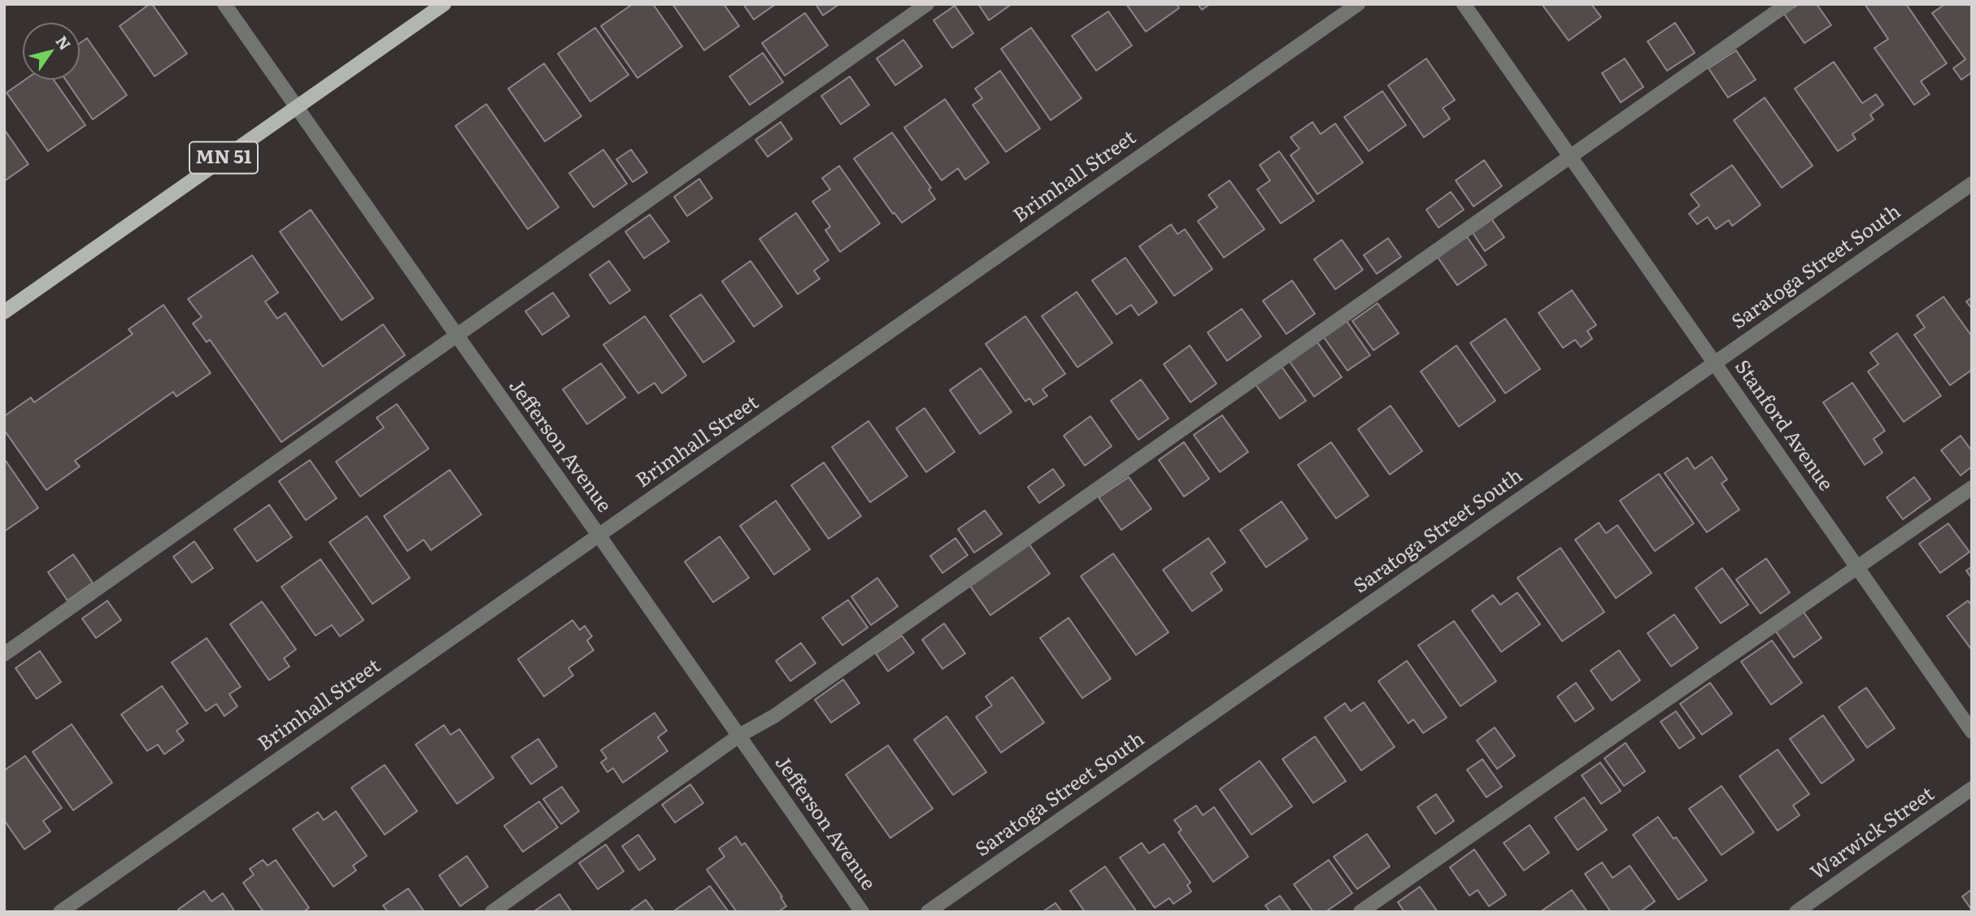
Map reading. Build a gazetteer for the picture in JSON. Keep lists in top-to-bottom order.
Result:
{
  "streets": {
    "main road": ["MN 51"],
    "street": [
      "Brimhall Street",
      "Saratoga Street South",
      "Stanford Avenue",
      "Jefferson Avenue",
      "Warwick Street"
    ]
  },
  "crossings": [
    ["MN 51", "Jefferson Avenue"],
    ["Brimhall Street", "Jefferson Avenue"],
    ["Saratoga Street South", "Stanford Avenue"]
  ],
  "north": "top right"
}
